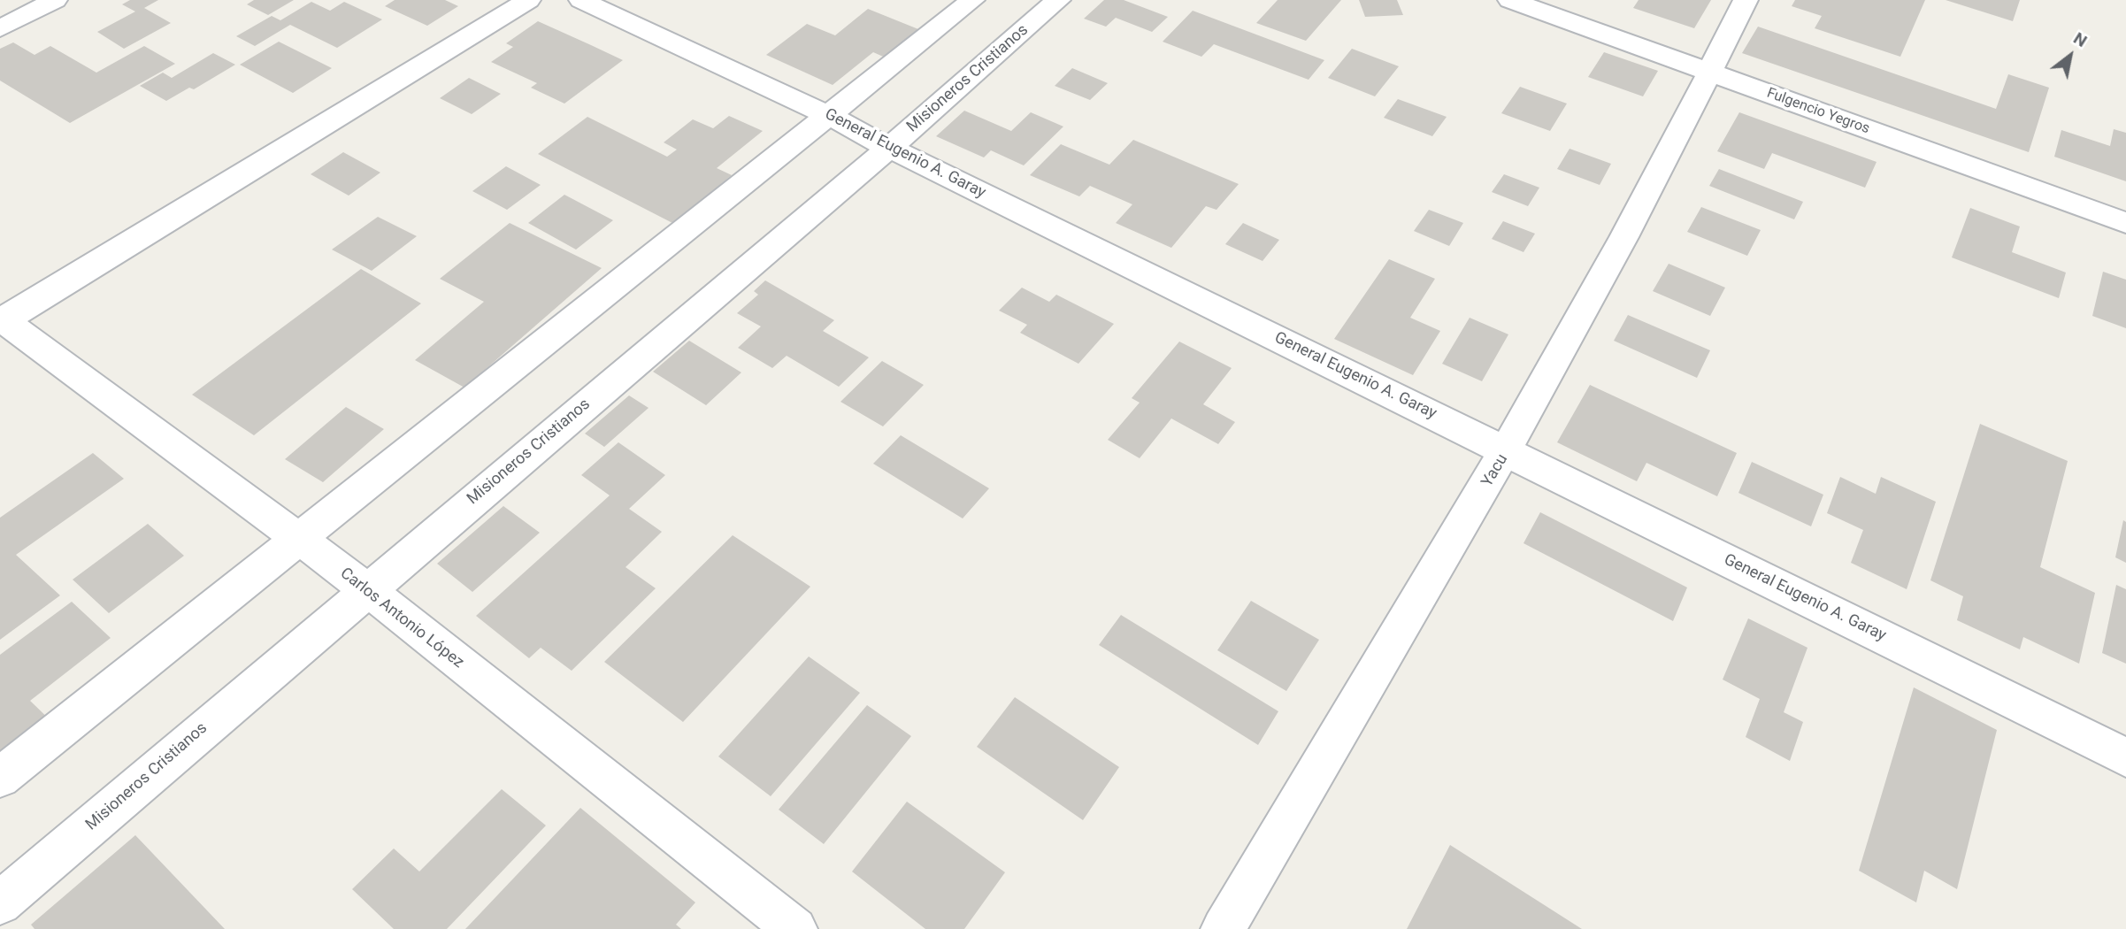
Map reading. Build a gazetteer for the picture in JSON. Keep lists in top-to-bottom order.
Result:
{
  "streets": {
    "street": [
      "Misioneros Cristianos",
      "Fulgencio Yegros",
      "General Eugenio A. Garay",
      "Yacu",
      "Carlos Antonio López"
    ]
  },
  "crossings": [
    ["Misioneros Cristianos", "General Eugenio A. Garay"],
    ["Misioneros Cristianos", "Carlos Antonio López"],
    ["Fulgencio Yegros", "Yacu"],
    ["General Eugenio A. Garay", "Yacu"]
  ],
  "north": "top right"
}
